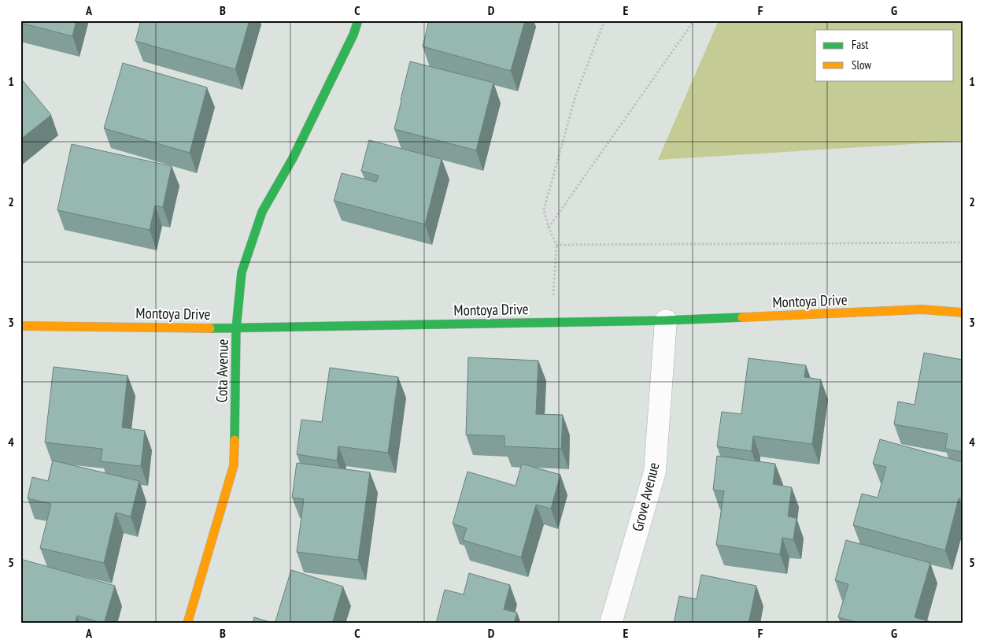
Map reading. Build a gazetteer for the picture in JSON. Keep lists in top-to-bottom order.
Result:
{
  "streets": {
    "street": ["Montoya Drive", "Cota Avenue", "Grove Avenue"]
  },
  "crossings": [
    ["Montoya Drive", "Cota Avenue"],
    ["Montoya Drive", "Grove Avenue"]
  ],
  "legend": ["Fast", "Slow"],
  "grid": {
    "columns": [
      "A",
      "B",
      "C",
      "D",
      "E",
      "F",
      "G"
    ],
    "rows": [
      "1",
      "2",
      "3",
      "4",
      "5"
    ]
  }
}
